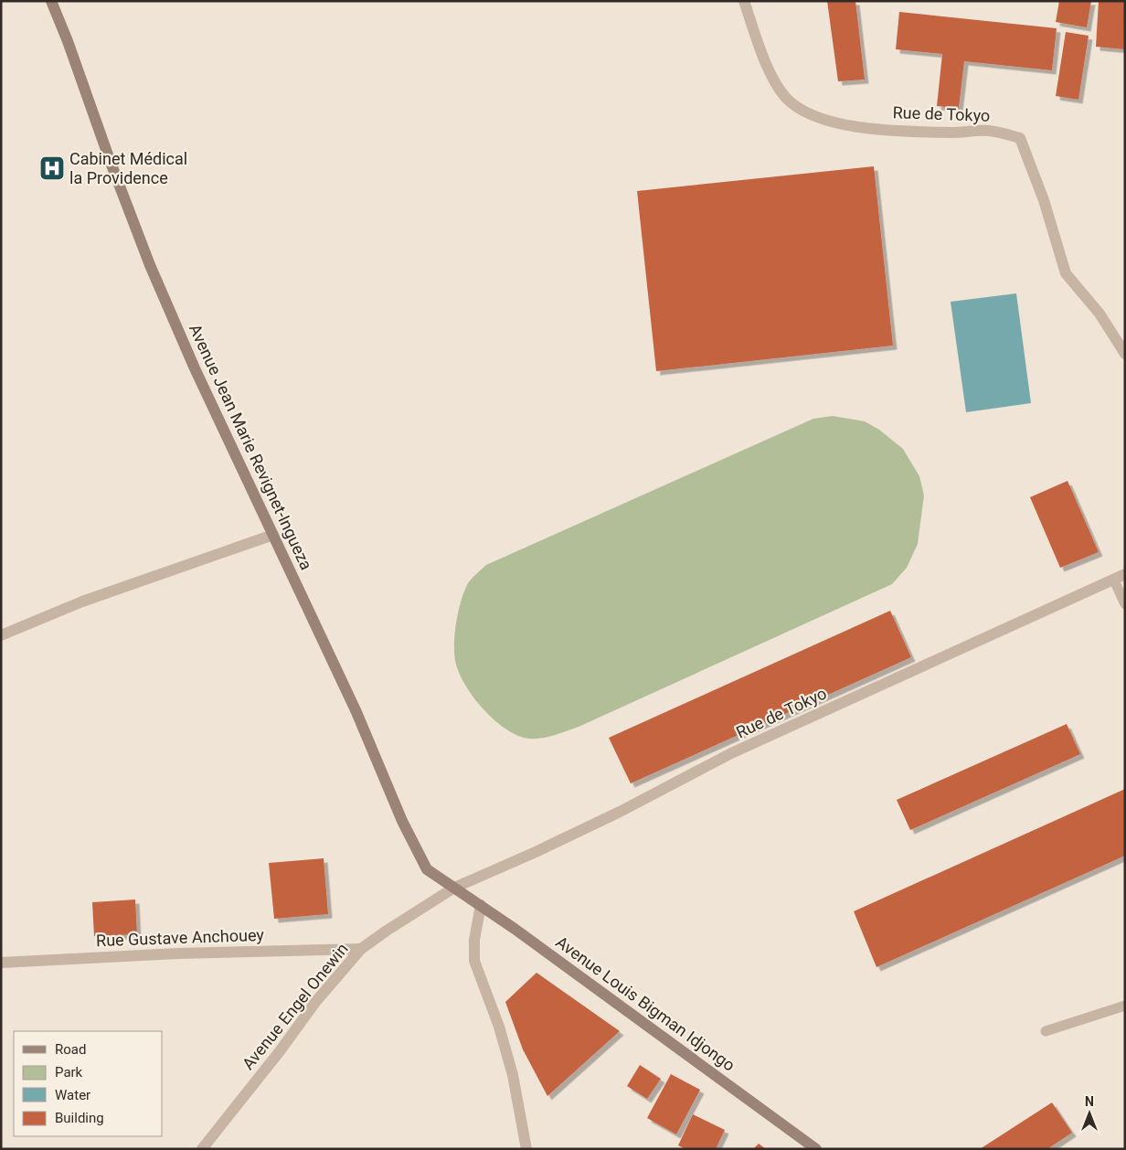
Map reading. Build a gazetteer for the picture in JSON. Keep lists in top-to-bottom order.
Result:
{
  "streets": {
    "main road": ["Avenue Jean Marie Revignet-Ingueza", "Avenue Louis Bigman Idjongo"],
    "street": ["Rue de Tokyo", "Rue Gustave Anchouey", "Avenue Engel Onewin"]
  },
  "crossings": [
    ["Rue de Tokyo", "Avenue Jean Marie Revignet-Ingueza"],
    ["Rue de Tokyo", "Avenue Louis Bigman Idjongo"],
    ["Rue de Tokyo", "Avenue Engel Onewin"],
    ["Avenue Jean Marie Revignet-Ingueza", "Avenue Louis Bigman Idjongo"],
    ["Avenue Jean Marie Revignet-Ingueza", "Avenue Engel Onewin"],
    ["Rue Gustave Anchouey", "Avenue Engel Onewin"],
    ["Avenue Louis Bigman Idjongo", "Avenue Engel Onewin"]
  ],
  "places": {
    "hospital": ["Cabinet Médical la Providence"]
  },
  "legend": [
    "Road",
    "Park",
    "Water",
    "Building"
  ],
  "north": "top"
}
